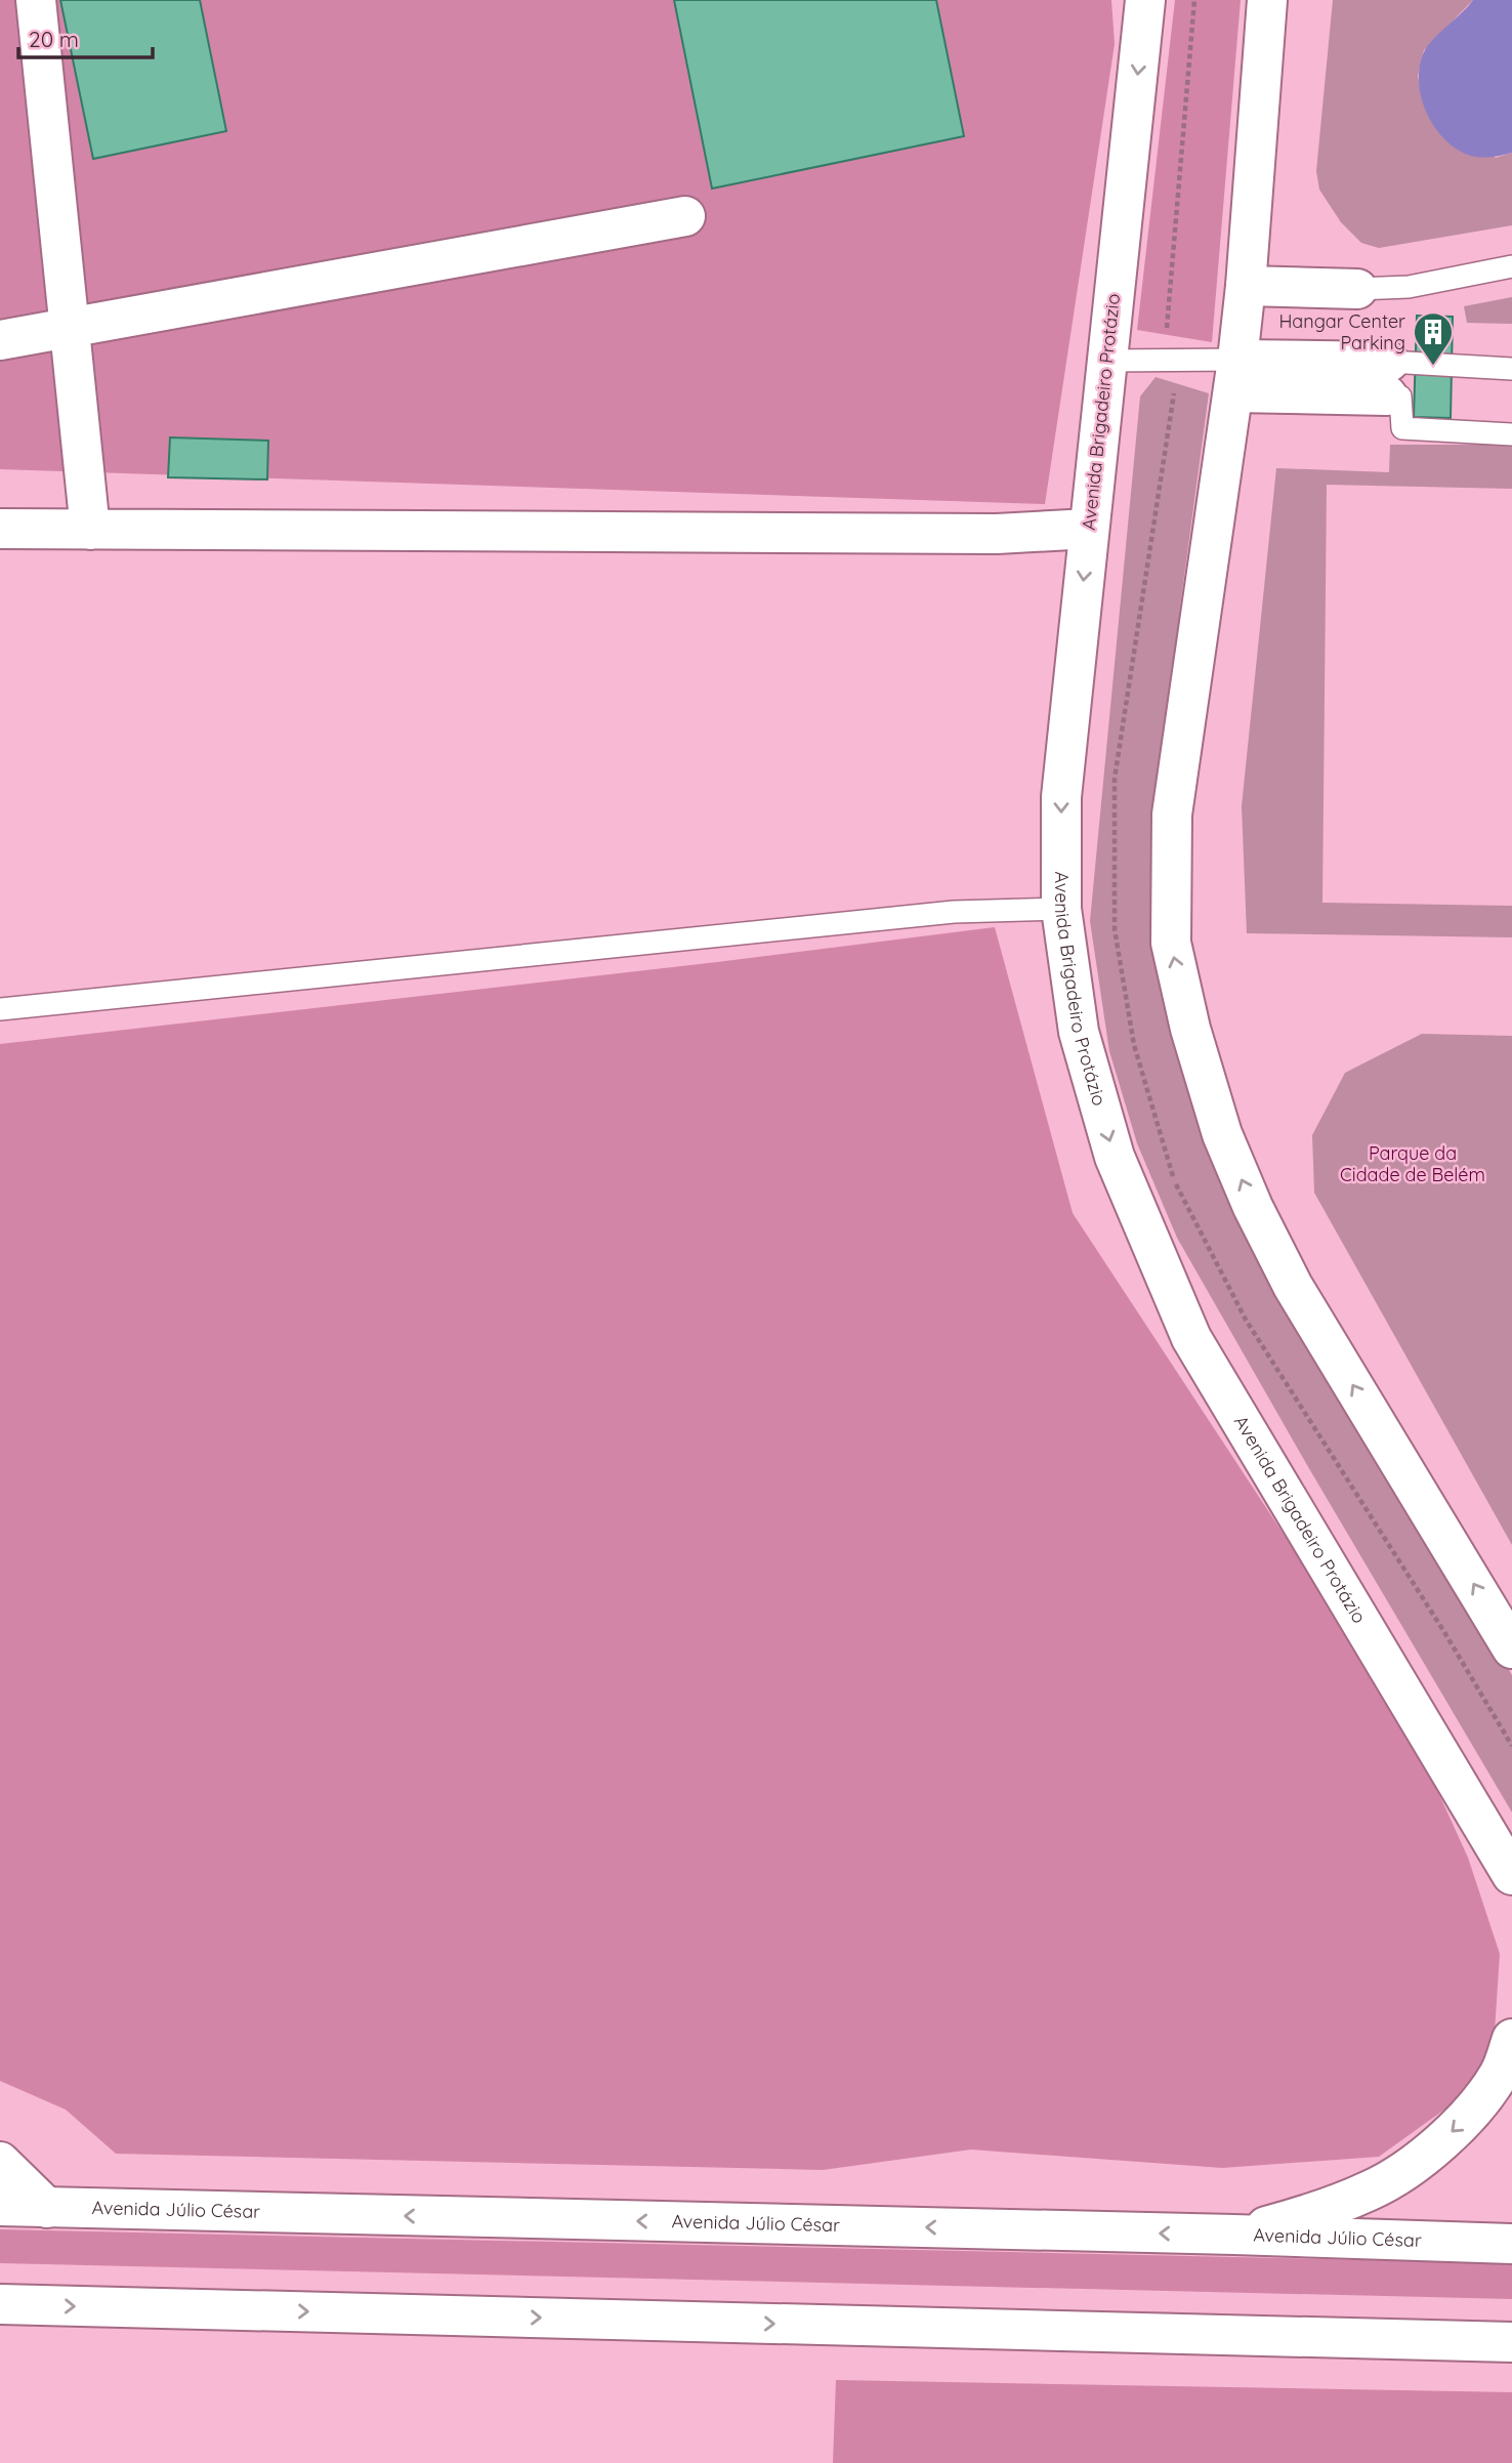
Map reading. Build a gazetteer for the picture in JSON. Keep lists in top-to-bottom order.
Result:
{
  "streets": {
    "main road": ["Avenida Brigadeiro Protázio", "Avenida Júlio César"]
  },
  "parks": ["Parque da Cidade de Belém"],
  "places": {
    "building": ["Hangar Center Parking"]
  },
  "scale_bar": "20 m"
}
